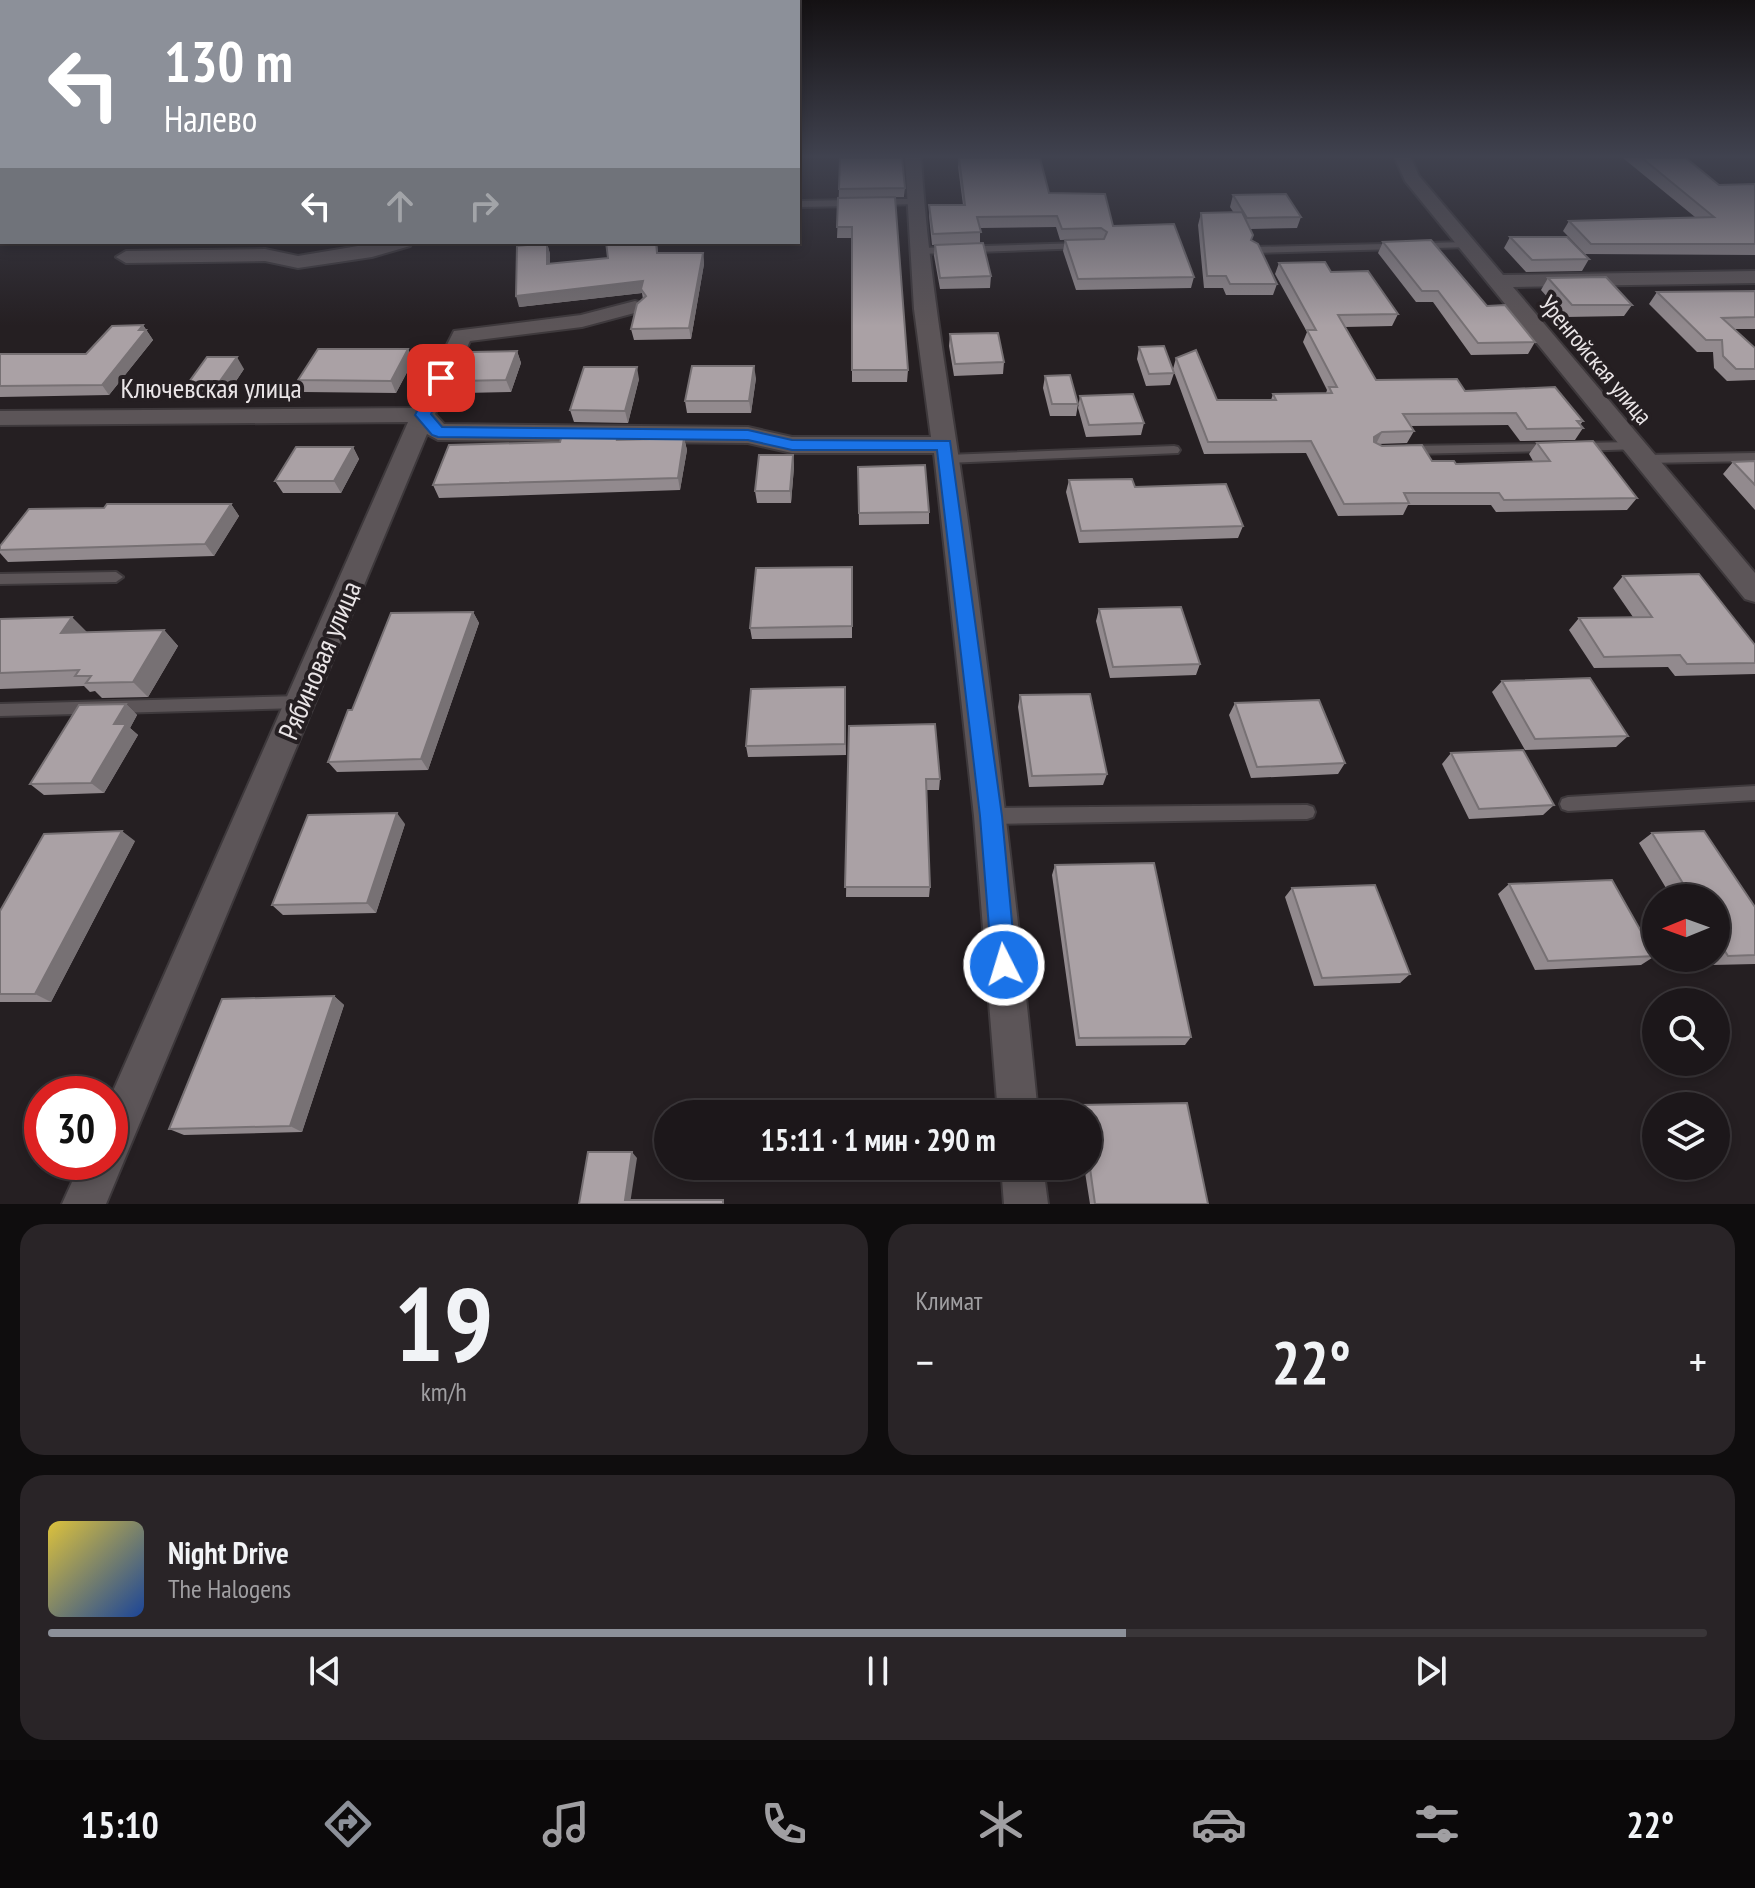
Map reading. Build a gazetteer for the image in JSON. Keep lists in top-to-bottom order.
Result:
{
  "streets": {
    "street": ["Уренгойская улица", "Ключевская улица", "Рябиновая улица"]
  },
  "crossings": [
    ["Ключевская улица", "Рябиновая улица"]
  ],
  "north": "left",
  "page": {
    "turn": ["130 m", "Налево"],
    "limit": "30",
    "trip": "15:11 · 1 мин · 290 m",
    "tile": [
      ["19", "km/h"],
      "Климат"
    ],
    "heat": ["−", "22°", "+"],
    "song": ["Night Drive", "The Halogens"],
    "tabs": ["15:10", "22°"]
  }
}
